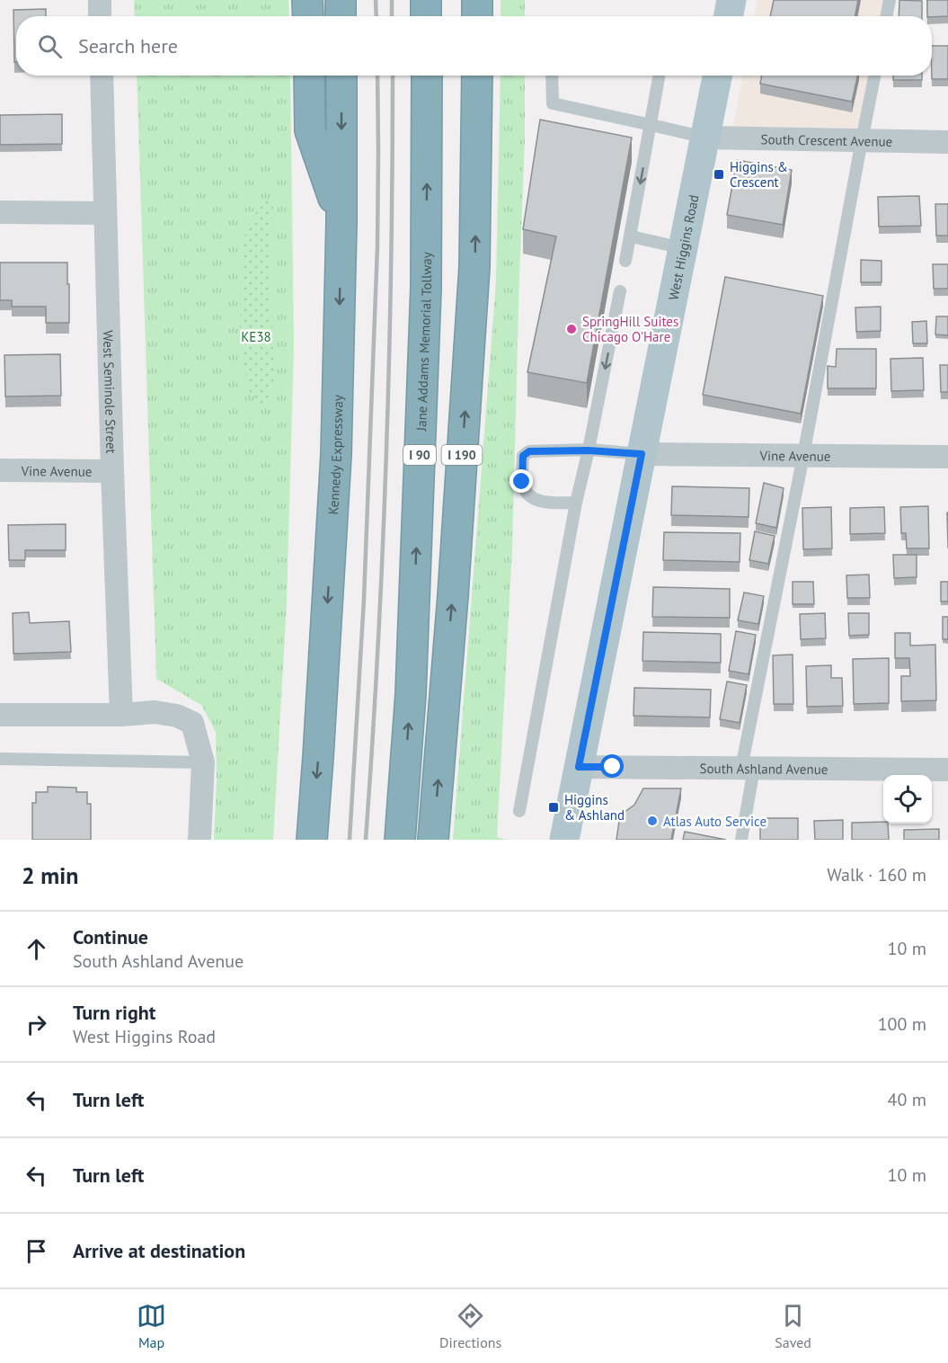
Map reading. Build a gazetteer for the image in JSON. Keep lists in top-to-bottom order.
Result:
{
  "streets": {
    "highway": [
      "Jane Addams Memorial Tollway",
      "Kennedy Expressway",
      "I 90",
      "I 190"
    ],
    "main road": ["West Higgins Road"],
    "street": [
      "South Crescent Avenue",
      "West Seminole Street",
      "Vine Avenue",
      "South Ashland Avenue"
    ]
  },
  "crossings": [
    ["South Crescent Avenue", "West Higgins Road"],
    ["West Higgins Road", "Vine Avenue"],
    ["West Higgins Road", "South Ashland Avenue"],
    ["West Seminole Street", "Vine Avenue"]
  ],
  "parks": ["KE38"],
  "places": {
    "transit": ["Higgins & Crescent", "Higgins & Ashland"],
    "other": ["SpringHill Suites Chicago O'Hare", "Atlas Auto Service"]
  },
  "page": {
    "search": "Search here",
    "heading": ["2 min", "Walk · 160 m"],
    "list": [
      ["Continue", "South Ashland Avenue", "10 m"],
      ["Turn right", "West Higgins Road", "100 m"],
      ["Turn left", "40 m"],
      ["Turn left", "10 m"],
      "Arrive at destination"
    ],
    "nav": ["Map", "Directions", "Saved"]
  }
}
